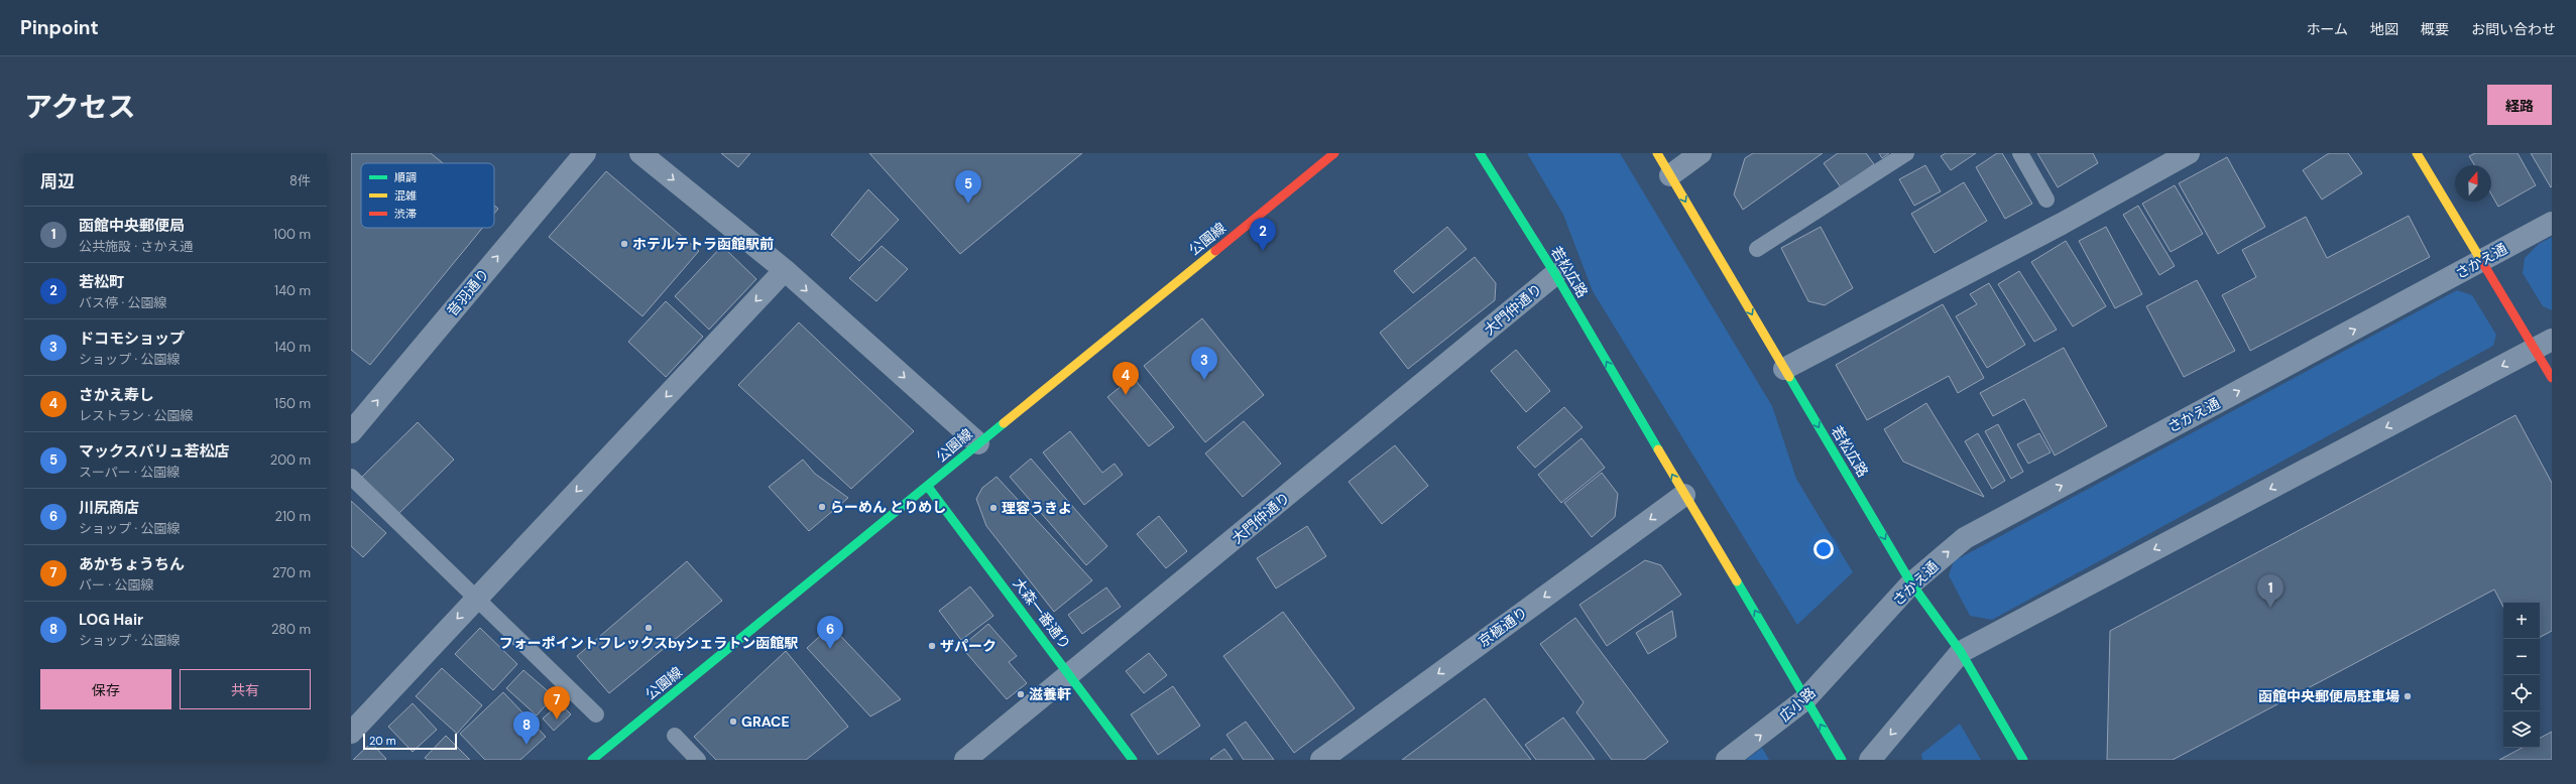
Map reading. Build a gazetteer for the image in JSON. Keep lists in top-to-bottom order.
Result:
{
  "streets": {
    "street": [
      "公園線",
      "さかえ通",
      "若松広路",
      "音羽通り",
      "大門仲通り",
      "大森一番通り",
      "京極通り",
      "広小路"
    ]
  },
  "crossings": [
    ["公園線", "大森一番通り"],
    ["さかえ通", "若松広路"],
    ["さかえ通", "広小路"],
    ["若松広路", "大門仲通り"],
    ["若松広路", "京極通り"],
    ["若松広路", "広小路"],
    ["大門仲通り", "大森一番通り"]
  ],
  "one_way": ["音羽通り", "京極通り", "広小路"],
  "places": [
    "ホテルテトラ函館駅前",
    "らーめん とりめし",
    "理容うきよ",
    "フォーポイントフレックスbyシェラトン函館駅",
    "ザパーク",
    "滋養軒",
    "函館中央郵便局駐車場",
    "GRACE"
  ],
  "legend": ["順調", "混雑", "渋滞"],
  "scale_bar": "20 m",
  "north": "top",
  "page": {
    "header": "Pinpoint",
    "nav": [
      "ホーム",
      "地図",
      "概要",
      "お問い合わせ"
    ],
    "title": "アクセス",
    "buttons": [
      "経路",
      ["保存", "共有"]
    ],
    "heading": ["周辺", "8件"],
    "pins": [
      "5",
      "2",
      "3",
      "4",
      "1",
      "6",
      "7",
      "8"
    ],
    "list": [
      {
        "mark": "1",
        "name": "函館中央郵便局",
        "note": "公共施設 · さかえ通",
        "value": "100 m"
      },
      {
        "mark": "2",
        "name": "若松町",
        "note": "バス停 · 公園線",
        "value": "140 m"
      },
      {
        "mark": "3",
        "name": "ドコモショップ",
        "note": "ショップ · 公園線",
        "value": "140 m"
      },
      {
        "mark": "4",
        "name": "さかえ寿し",
        "note": "レストラン · 公園線",
        "value": "150 m"
      },
      {
        "mark": "5",
        "name": "マックスバリュ若松店",
        "note": "スーパー · 公園線",
        "value": "200 m"
      },
      {
        "mark": "6",
        "name": "川尻商店",
        "note": "ショップ · 公園線",
        "value": "210 m"
      },
      {
        "mark": "7",
        "name": "あかちょうちん",
        "note": "バー · 公園線",
        "value": "270 m"
      },
      {
        "mark": "8",
        "name": "LOG Hair",
        "note": "ショップ · 公園線",
        "value": "280 m"
      }
    ],
    "map_buttons": ["+", "−"],
    "scale": "20 m"
  }
}
